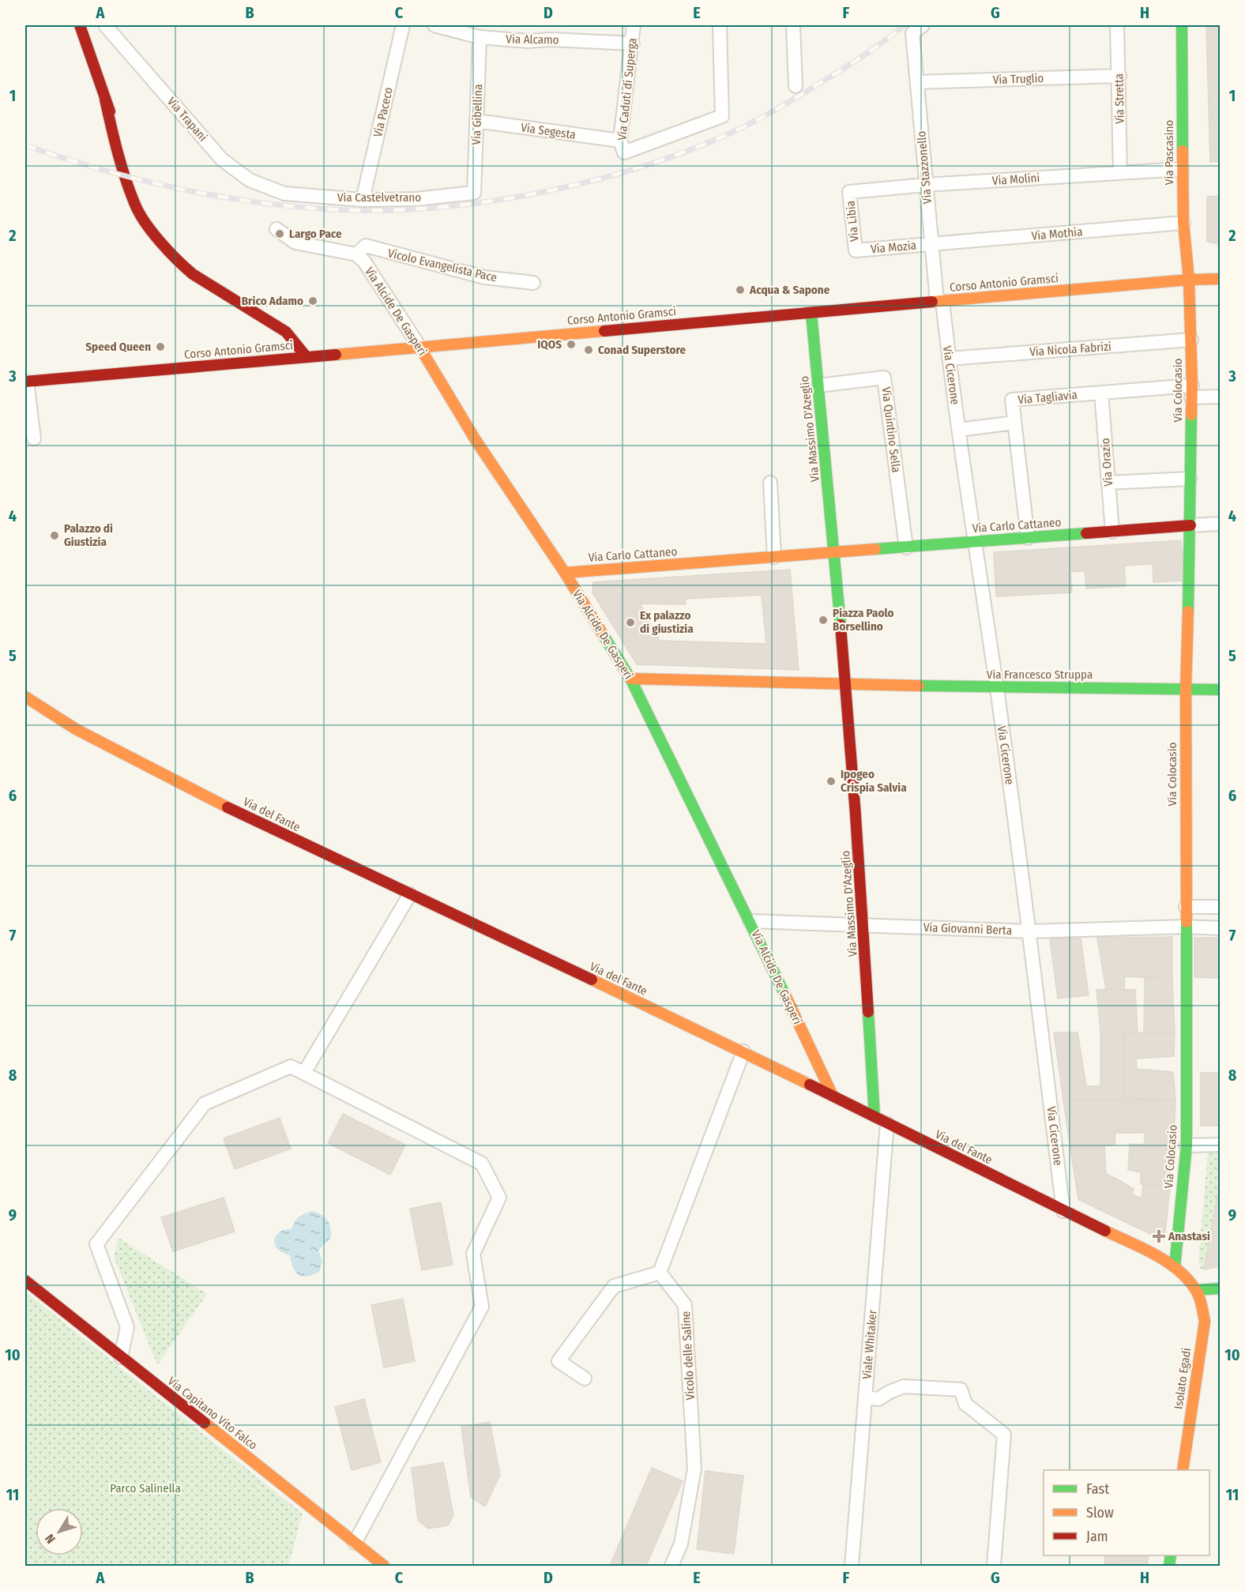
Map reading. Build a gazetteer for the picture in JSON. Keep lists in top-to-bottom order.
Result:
{
  "streets": {
    "street": [
      "Via Alcamo",
      "Via Truglio",
      "Via Caduti di Superga",
      "Via Stretta",
      "Via Paceco",
      "Via Gibellina",
      "Via Trapani",
      "Via Segesta",
      "Via Pascasino",
      "Via Stazzonello",
      "Via Molini",
      "Via Castelvetrano",
      "Via Libia",
      "Via Mothia",
      "Via Mozia",
      "Vicolo Evangelista Pace",
      "Corso Antonio Gramsci",
      "Via Alcide De Gasperi",
      "Via Nicola Fabrizi",
      "Via Cicerone",
      "Via Colocasio",
      "Via Tagliavia",
      "Via Massimo D'Azeglio",
      "Via Quintino Sella",
      "Via Orazio",
      "Via Carlo Cattaneo",
      "Via Francesco Struppa",
      "Via del Fante",
      "Via Giovanni Berta",
      "Viale Whitaker",
      "Vicolo delle Saline",
      "Isolato Egadi",
      "Via Capitano Vito Falco"
    ]
  },
  "crossings": [
    ["Via Alcamo", "Via Caduti di Superga"],
    ["Via Alcamo", "Via Gibellina"],
    ["Via Truglio", "Via Stretta"],
    ["Via Truglio", "Via Stazzonello"],
    ["Via Caduti di Superga", "Via Segesta"],
    ["Via Stretta", "Via Molini"],
    ["Via Paceco", "Via Castelvetrano"],
    ["Via Gibellina", "Via Segesta"],
    ["Via Gibellina", "Via Castelvetrano"],
    ["Via Trapani", "Via Castelvetrano"],
    ["Via Pascasino", "Via Molini"],
    ["Via Pascasino", "Via Mothia"],
    ["Via Pascasino", "Corso Antonio Gramsci"],
    ["Via Pascasino", "Via Colocasio"],
    ["Via Stazzonello", "Via Molini"],
    ["Via Stazzonello", "Via Mothia"],
    ["Via Stazzonello", "Via Mozia"],
    ["Via Stazzonello", "Corso Antonio Gramsci"],
    ["Via Stazzonello", "Via Cicerone"],
    ["Via Molini", "Via Libia"],
    ["Via Libia", "Via Mozia"],
    ["Via Mothia", "Via Mozia"],
    ["Vicolo Evangelista Pace", "Via Alcide De Gasperi"],
    ["Corso Antonio Gramsci", "Via Alcide De Gasperi"],
    ["Corso Antonio Gramsci", "Via Cicerone"],
    ["Corso Antonio Gramsci", "Via Colocasio"],
    ["Corso Antonio Gramsci", "Via Massimo D'Azeglio"],
    ["Via Alcide De Gasperi", "Via Carlo Cattaneo"],
    ["Via Alcide De Gasperi", "Via Francesco Struppa"],
    ["Via Alcide De Gasperi", "Via del Fante"],
    ["Via Alcide De Gasperi", "Via Giovanni Berta"],
    ["Via Nicola Fabrizi", "Via Cicerone"],
    ["Via Nicola Fabrizi", "Via Colocasio"],
    ["Via Cicerone", "Via Carlo Cattaneo"],
    ["Via Cicerone", "Via Francesco Struppa"],
    ["Via Cicerone", "Via del Fante"],
    ["Via Cicerone", "Via Giovanni Berta"],
    ["Via Colocasio", "Via Tagliavia"],
    ["Via Colocasio", "Via Carlo Cattaneo"],
    ["Via Colocasio", "Via Francesco Struppa"],
    ["Via Colocasio", "Via del Fante"],
    ["Via Colocasio", "Via Giovanni Berta"],
    ["Via Tagliavia", "Via Orazio"],
    ["Via Tagliavia", "Via Carlo Cattaneo"],
    ["Via Massimo D'Azeglio", "Via Quintino Sella"],
    ["Via Massimo D'Azeglio", "Via Carlo Cattaneo"],
    ["Via Massimo D'Azeglio", "Via Francesco Struppa"],
    ["Via Massimo D'Azeglio", "Via del Fante"],
    ["Via Massimo D'Azeglio", "Via Giovanni Berta"],
    ["Via Quintino Sella", "Via Carlo Cattaneo"],
    ["Via Orazio", "Via Carlo Cattaneo"],
    ["Via del Fante", "Viale Whitaker"],
    ["Via del Fante", "Isolato Egadi"]
  ],
  "parks": ["Parco Salinella"],
  "places": {
    "other": [
      "Largo Pace",
      "Acqua & Sapone",
      "Brico Adamo",
      "IQOS",
      "Speed Queen",
      "Conad Superstore",
      "Palazzo di Giustizia",
      "Piazza Paolo Borsellino",
      "Ex palazzo di giustizia",
      "Ipogeo Crispia Salvia"
    ],
    "health": ["Anastasi"]
  },
  "legend": ["Fast", "Slow", "Jam"],
  "north": "bottom left",
  "grid": {
    "columns": [
      "A",
      "B",
      "C",
      "D",
      "E",
      "F",
      "G",
      "H"
    ],
    "rows": [
      "1",
      "2",
      "3",
      "4",
      "5",
      "6",
      "7",
      "8",
      "9",
      "10",
      "11"
    ]
  }
}
